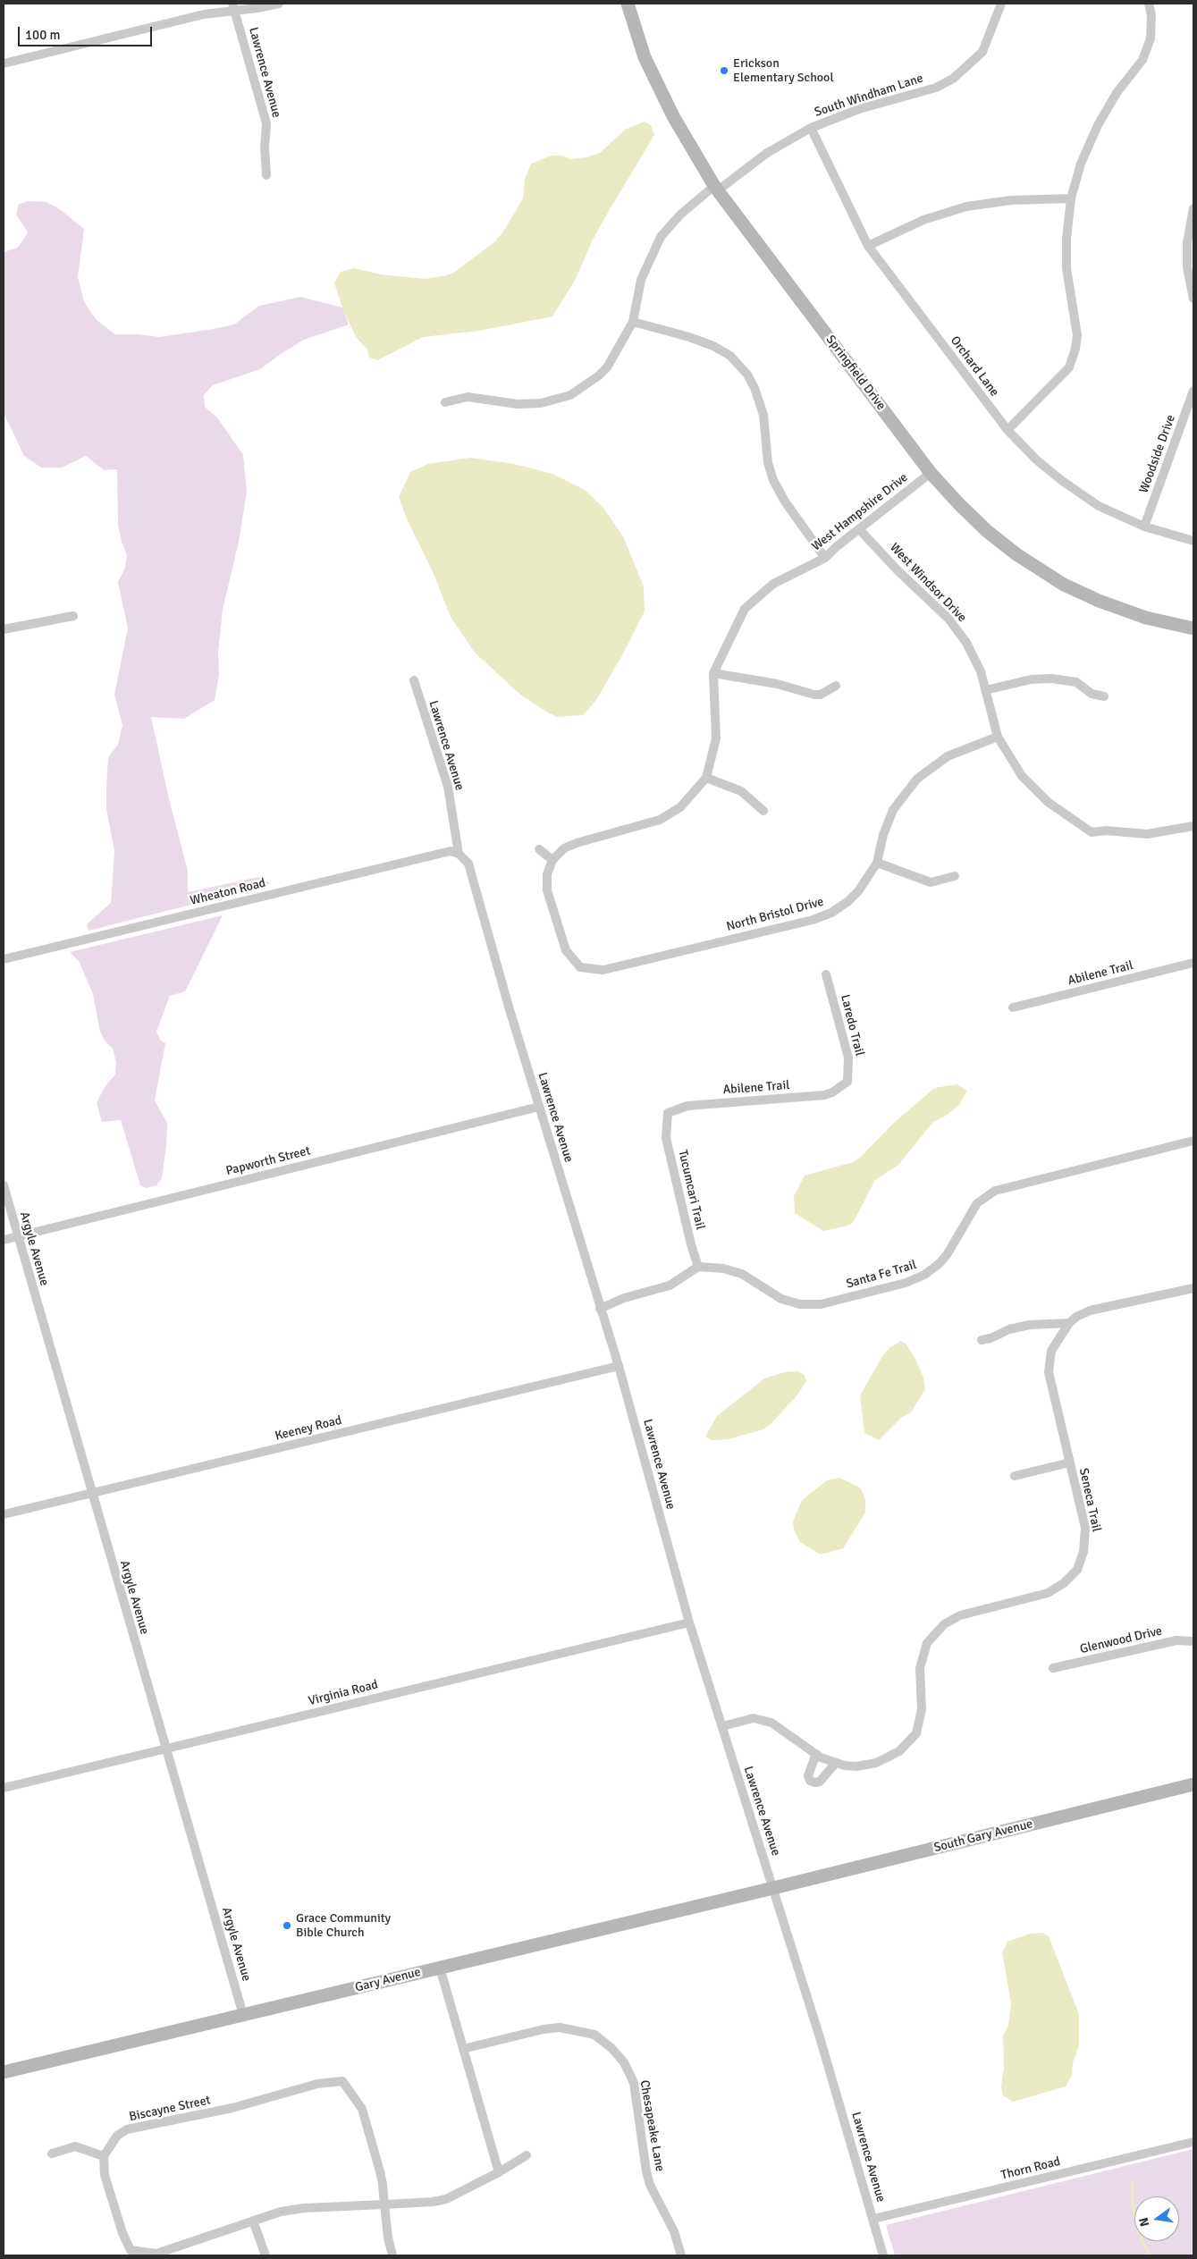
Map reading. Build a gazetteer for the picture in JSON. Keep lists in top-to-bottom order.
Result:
{
  "streets": {
    "main road": ["Springfield Drive", "South Gary Avenue", "Gary Avenue"],
    "street": [
      "Lawrence Avenue",
      "South Windham Lane",
      "Orchard Lane",
      "Woodside Drive",
      "West Hampshire Drive",
      "West Windsor Drive",
      "Wheaton Road",
      "North Bristol Drive",
      "Abilene Trail",
      "Laredo Trail",
      "Papworth Street",
      "Tucumcari Trail",
      "Argyle Avenue",
      "Santa Fe Trail",
      "Keeney Road",
      "Seneca Trail",
      "Glenwood Drive",
      "Virginia Road",
      "Biscayne Street",
      "Chesapeake Lane",
      "Thorn Road"
    ]
  },
  "crossings": [
    ["Lawrence Avenue", "Wheaton Road"],
    ["Lawrence Avenue", "Papworth Street"],
    ["Lawrence Avenue", "Keeney Road"],
    ["Lawrence Avenue", "Seneca Trail"],
    ["Lawrence Avenue", "Virginia Road"],
    ["Lawrence Avenue", "South Gary Avenue"],
    ["Lawrence Avenue", "Gary Avenue"],
    ["Lawrence Avenue", "Thorn Road"],
    ["South Windham Lane", "Orchard Lane"],
    ["South Windham Lane", "Springfield Drive"],
    ["Orchard Lane", "Woodside Drive"],
    ["Springfield Drive", "West Hampshire Drive"],
    ["West Hampshire Drive", "West Windsor Drive"],
    ["West Hampshire Drive", "North Bristol Drive"],
    ["West Windsor Drive", "North Bristol Drive"],
    ["Abilene Trail", "Laredo Trail"],
    ["Abilene Trail", "Tucumcari Trail"],
    ["Papworth Street", "Argyle Avenue"],
    ["Tucumcari Trail", "Santa Fe Trail"],
    ["Argyle Avenue", "Keeney Road"],
    ["Argyle Avenue", "Virginia Road"],
    ["Argyle Avenue", "Gary Avenue"],
    ["South Gary Avenue", "Gary Avenue"]
  ],
  "places": ["Erickson Elementary School", "Grace Community Bible Church"],
  "scale_bar": "100 m",
  "north": "left"
}
